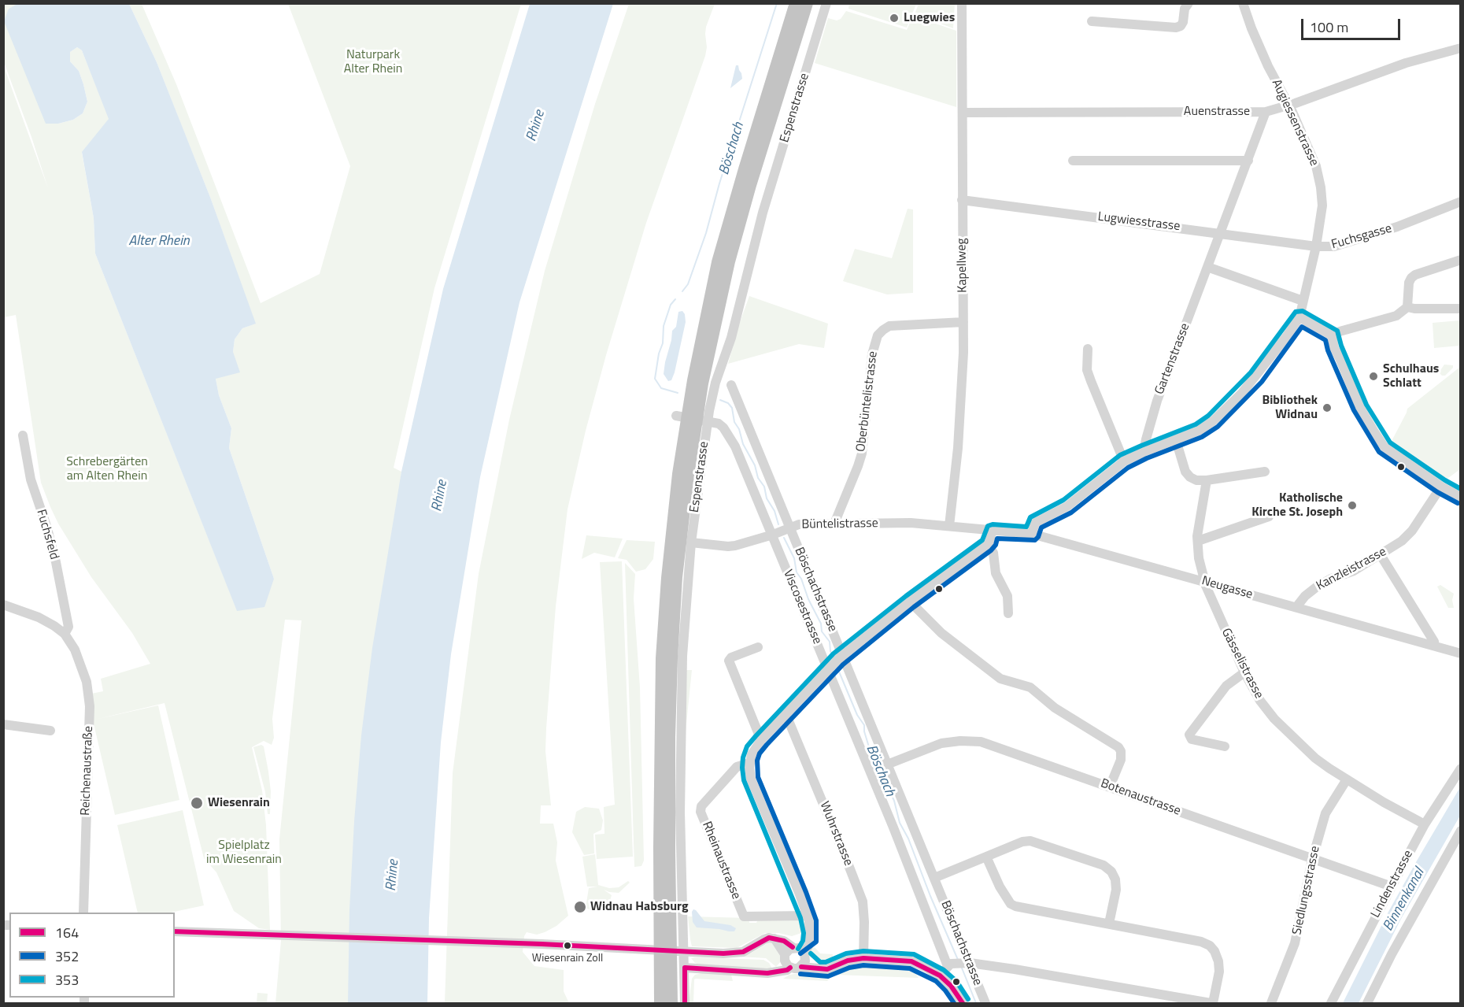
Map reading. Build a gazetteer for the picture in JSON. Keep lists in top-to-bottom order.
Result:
{
  "streets": {
    "street": [
      "Espenstrasse",
      "Auenstrasse",
      "Augiessenstrasse",
      "Lugwiesstrasse",
      "Fuchsgasse",
      "Kapellweg",
      "Gartenstrasse",
      "Oberbüntelistrasse",
      "Büntelistrasse",
      "Fuchsfeld",
      "Kanzleistrasse",
      "Neugasse",
      "Böschachstrasse",
      "Viscosestrasse",
      "Gässelistrasse",
      "Reichenaustraße",
      "Botenaustrasse",
      "Wuhrstrasse",
      "Rheinaustrasse",
      "Lindenstrasse",
      "Siedlungsstrasse"
    ]
  },
  "crossings": [
    ["Espenstrasse", "Büntelistrasse"],
    ["Auenstrasse", "Augiessenstrasse"],
    ["Auenstrasse", "Kapellweg"],
    ["Auenstrasse", "Gartenstrasse"],
    ["Augiessenstrasse", "Lugwiesstrasse"],
    ["Augiessenstrasse", "Fuchsgasse"],
    ["Lugwiesstrasse", "Fuchsgasse"],
    ["Lugwiesstrasse", "Kapellweg"],
    ["Lugwiesstrasse", "Gartenstrasse"],
    ["Fuchsgasse", "Gartenstrasse"],
    ["Fuchsgasse", "Neugasse"],
    ["Kapellweg", "Oberbüntelistrasse"],
    ["Kapellweg", "Büntelistrasse"],
    ["Oberbüntelistrasse", "Büntelistrasse"],
    ["Büntelistrasse", "Neugasse"],
    ["Büntelistrasse", "Böschachstrasse"],
    ["Büntelistrasse", "Viscosestrasse"],
    ["Fuchsfeld", "Reichenaustraße"],
    ["Kanzleistrasse", "Neugasse"],
    ["Neugasse", "Gässelistrasse"],
    ["Böschachstrasse", "Botenaustrasse"],
    ["Gässelistrasse", "Lindenstrasse"],
    ["Gässelistrasse", "Siedlungsstrasse"],
    ["Botenaustrasse", "Lindenstrasse"],
    ["Botenaustrasse", "Siedlungsstrasse"]
  ],
  "water": [
    "Rhine",
    "Böschach",
    "Alter Rhein",
    "Binnenkanal"
  ],
  "parks": ["Naturpark Alter Rhein", "Schrebergärten am Alten Rhein", "Spielplatz im Wiesenrain"],
  "places": [
    "Luegwies",
    "Schulhaus Schlatt",
    "Bibliothek Widnau",
    "Katholische Kirche St. Joseph",
    "Wiesenrain",
    "Widnau Habsburg",
    "Wiesenrain Zoll"
  ],
  "lines": ["transit line 353", "transit line 352", "transit line 164"],
  "legend": ["164", "352", "353"],
  "scale_bar": "100 m"
}
